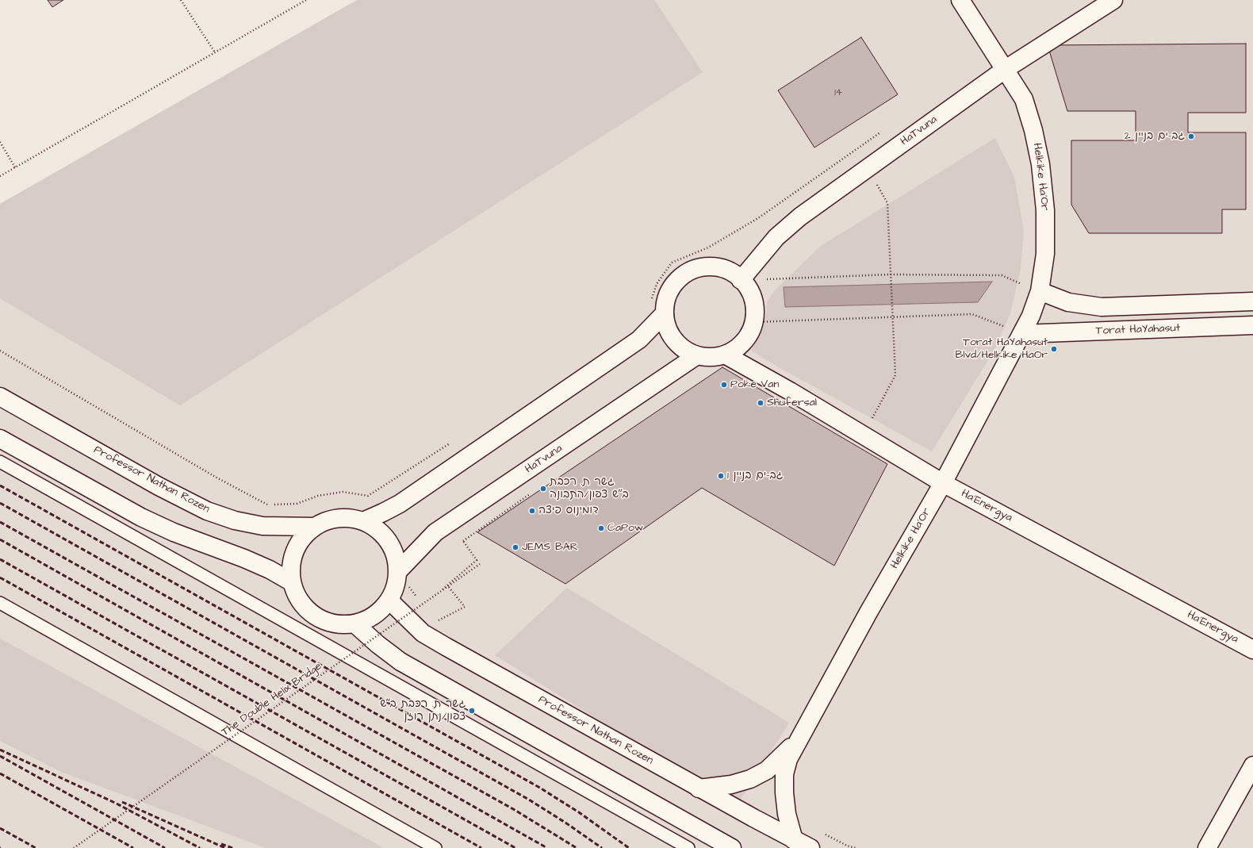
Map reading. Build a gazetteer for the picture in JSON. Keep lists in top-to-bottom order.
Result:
{
  "streets": {
    "street": [
      "HaTvuna",
      "Helkike Ha'Or",
      "Torat HaYahasut",
      "Professor Nathan Rozen",
      "Ha'Energya"
    ],
    "path": ["The Double Helix Bridge"]
  },
  "crossings": [
    ["HaTvuna", "Helkike Ha'Or"],
    ["HaTvuna", "Professor Nathan Rozen"],
    ["HaTvuna", "Ha'Energya"],
    ["Helkike Ha'Or", "Torat HaYahasut"],
    ["Helkike Ha'Or", "Professor Nathan Rozen"],
    ["Helkike Ha'Or", "Ha'Energya"]
  ],
  "places": [
    "גב-ים בניין 2",
    "Torat HaYahasut Blvd/Helkike HaOr",
    "Poke Van",
    "Shufersal",
    "גב-ים בניין 1",
    "גשר ת. רכבת ב״ש צפון/התבונה",
    "דומינוס פיצה",
    "CaPow",
    "JEMS BAR",
    "גשר ת. רכבת ב״ש צפון/נתן רוזן"
  ],
  "house_numbers": ["14"]
}
